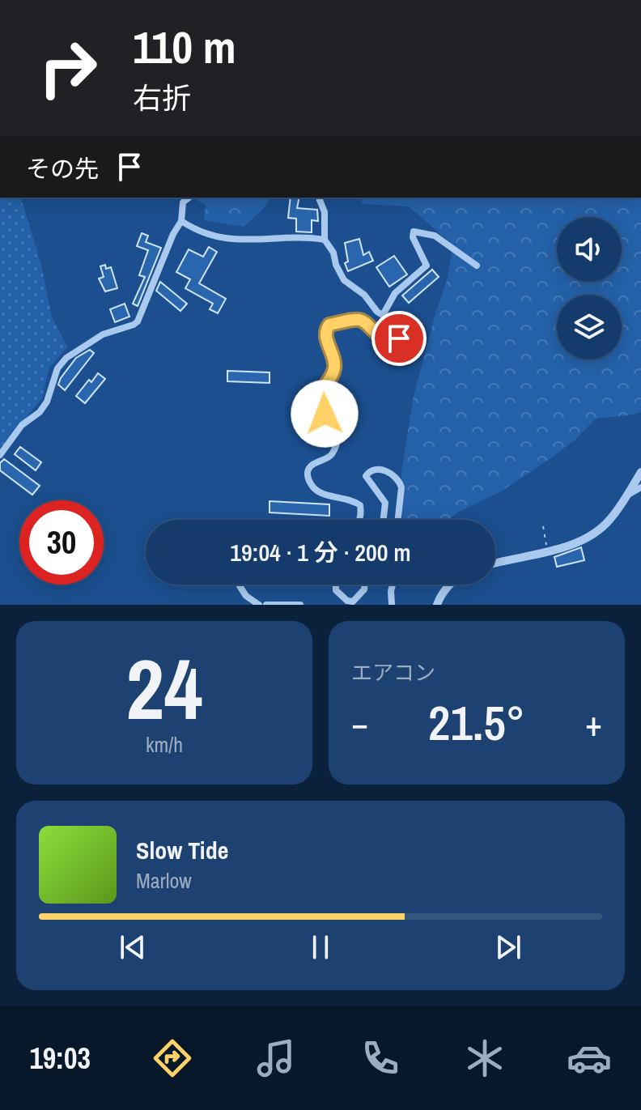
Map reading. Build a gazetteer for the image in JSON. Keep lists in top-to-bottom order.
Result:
{
  "page": {
    "turn": ["110 m", "右折"],
    "then": "その先",
    "limit": "30",
    "trip": "19:04 · 1 分 · 200 m",
    "tile": [
      ["24", "km/h"],
      "エアコン"
    ],
    "heat": ["−", "21.5°", "+"],
    "song": ["Slow Tide", "Marlow"],
    "tabs": "19:03"
  }
}
